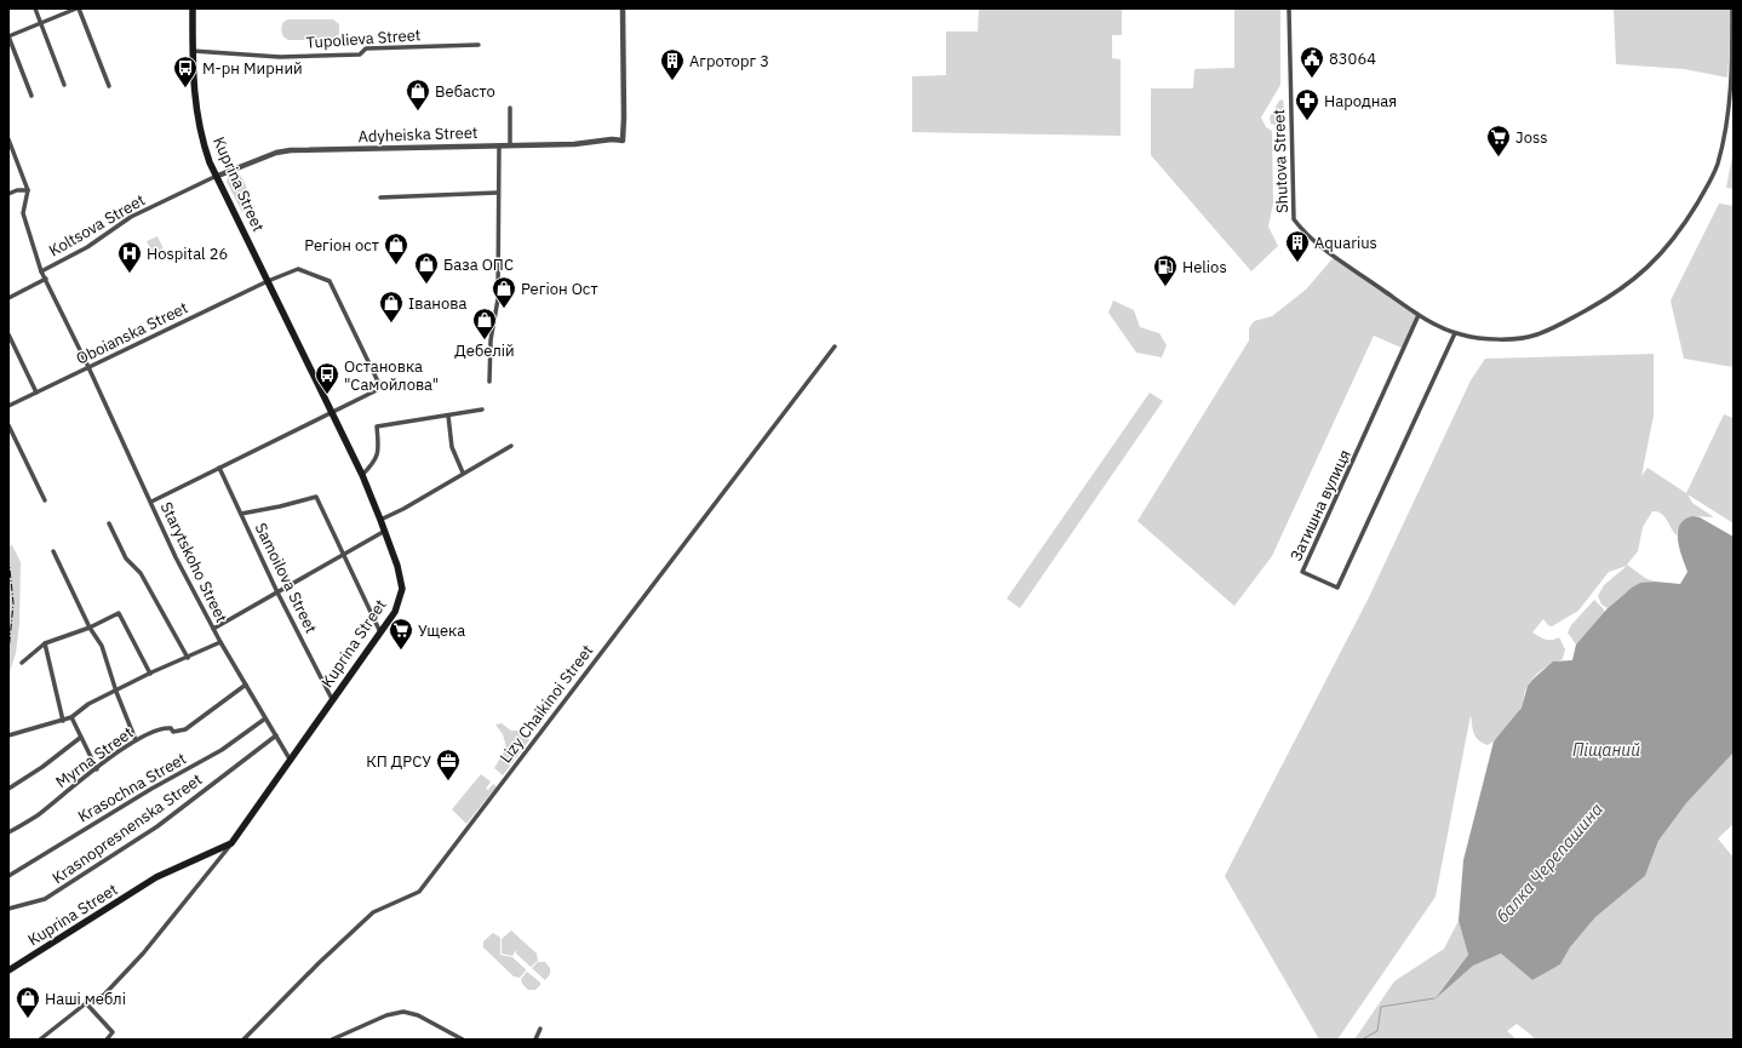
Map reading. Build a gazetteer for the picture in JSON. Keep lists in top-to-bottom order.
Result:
{
  "streets": {
    "main road": ["Kuprina Street"],
    "street": [
      "Tupolieva Street",
      "Adyheiska Street",
      "Shutova Street",
      "Koltsova Street",
      "Oboianska Street",
      "Затишна вулиця",
      "Starytskoho Street",
      "Samoilova Street",
      "Lizy Chaikinoi Street",
      "Myrna Street",
      "Krasochna Street",
      "Krasnopresnenska Street"
    ]
  },
  "crossings": [
    ["Tupolieva Street", "Kuprina Street"],
    ["Adyheiska Street", "Kuprina Street"],
    ["Adyheiska Street", "Koltsova Street"],
    ["Shutova Street", "Затишна вулиця"],
    ["Kuprina Street", "Koltsova Street"],
    ["Kuprina Street", "Oboianska Street"],
    ["Kuprina Street", "Starytskoho Street"],
    ["Kuprina Street", "Samoilova Street"],
    ["Koltsova Street", "Starytskoho Street"],
    ["Oboianska Street", "Starytskoho Street"],
    ["Starytskoho Street", "Myrna Street"],
    ["Starytskoho Street", "Krasochna Street"],
    ["Starytskoho Street", "Krasnopresnenska Street"]
  ],
  "water": ["Піщаний", "балка Черепашина"],
  "places": {
    "public building": ["83064"],
    "building": ["Агроторг 3", "Aquarius"],
    "bus stop": ["М-рн Мирний", "Остановка \"Самойлова\""],
    "shop": [
      "Вебасто",
      "Регіон ост",
      "База ОПС",
      "Регіон Ост",
      "Іванова",
      "Дебелій",
      "Наші меблі"
    ],
    "pharmacy": ["Народная"],
    "supermarket": ["Joss", "Ущека"],
    "hospital": ["Hospital 26"],
    "fuel station": ["Helios"],
    "office": ["КП ДРСУ"]
  }
}
